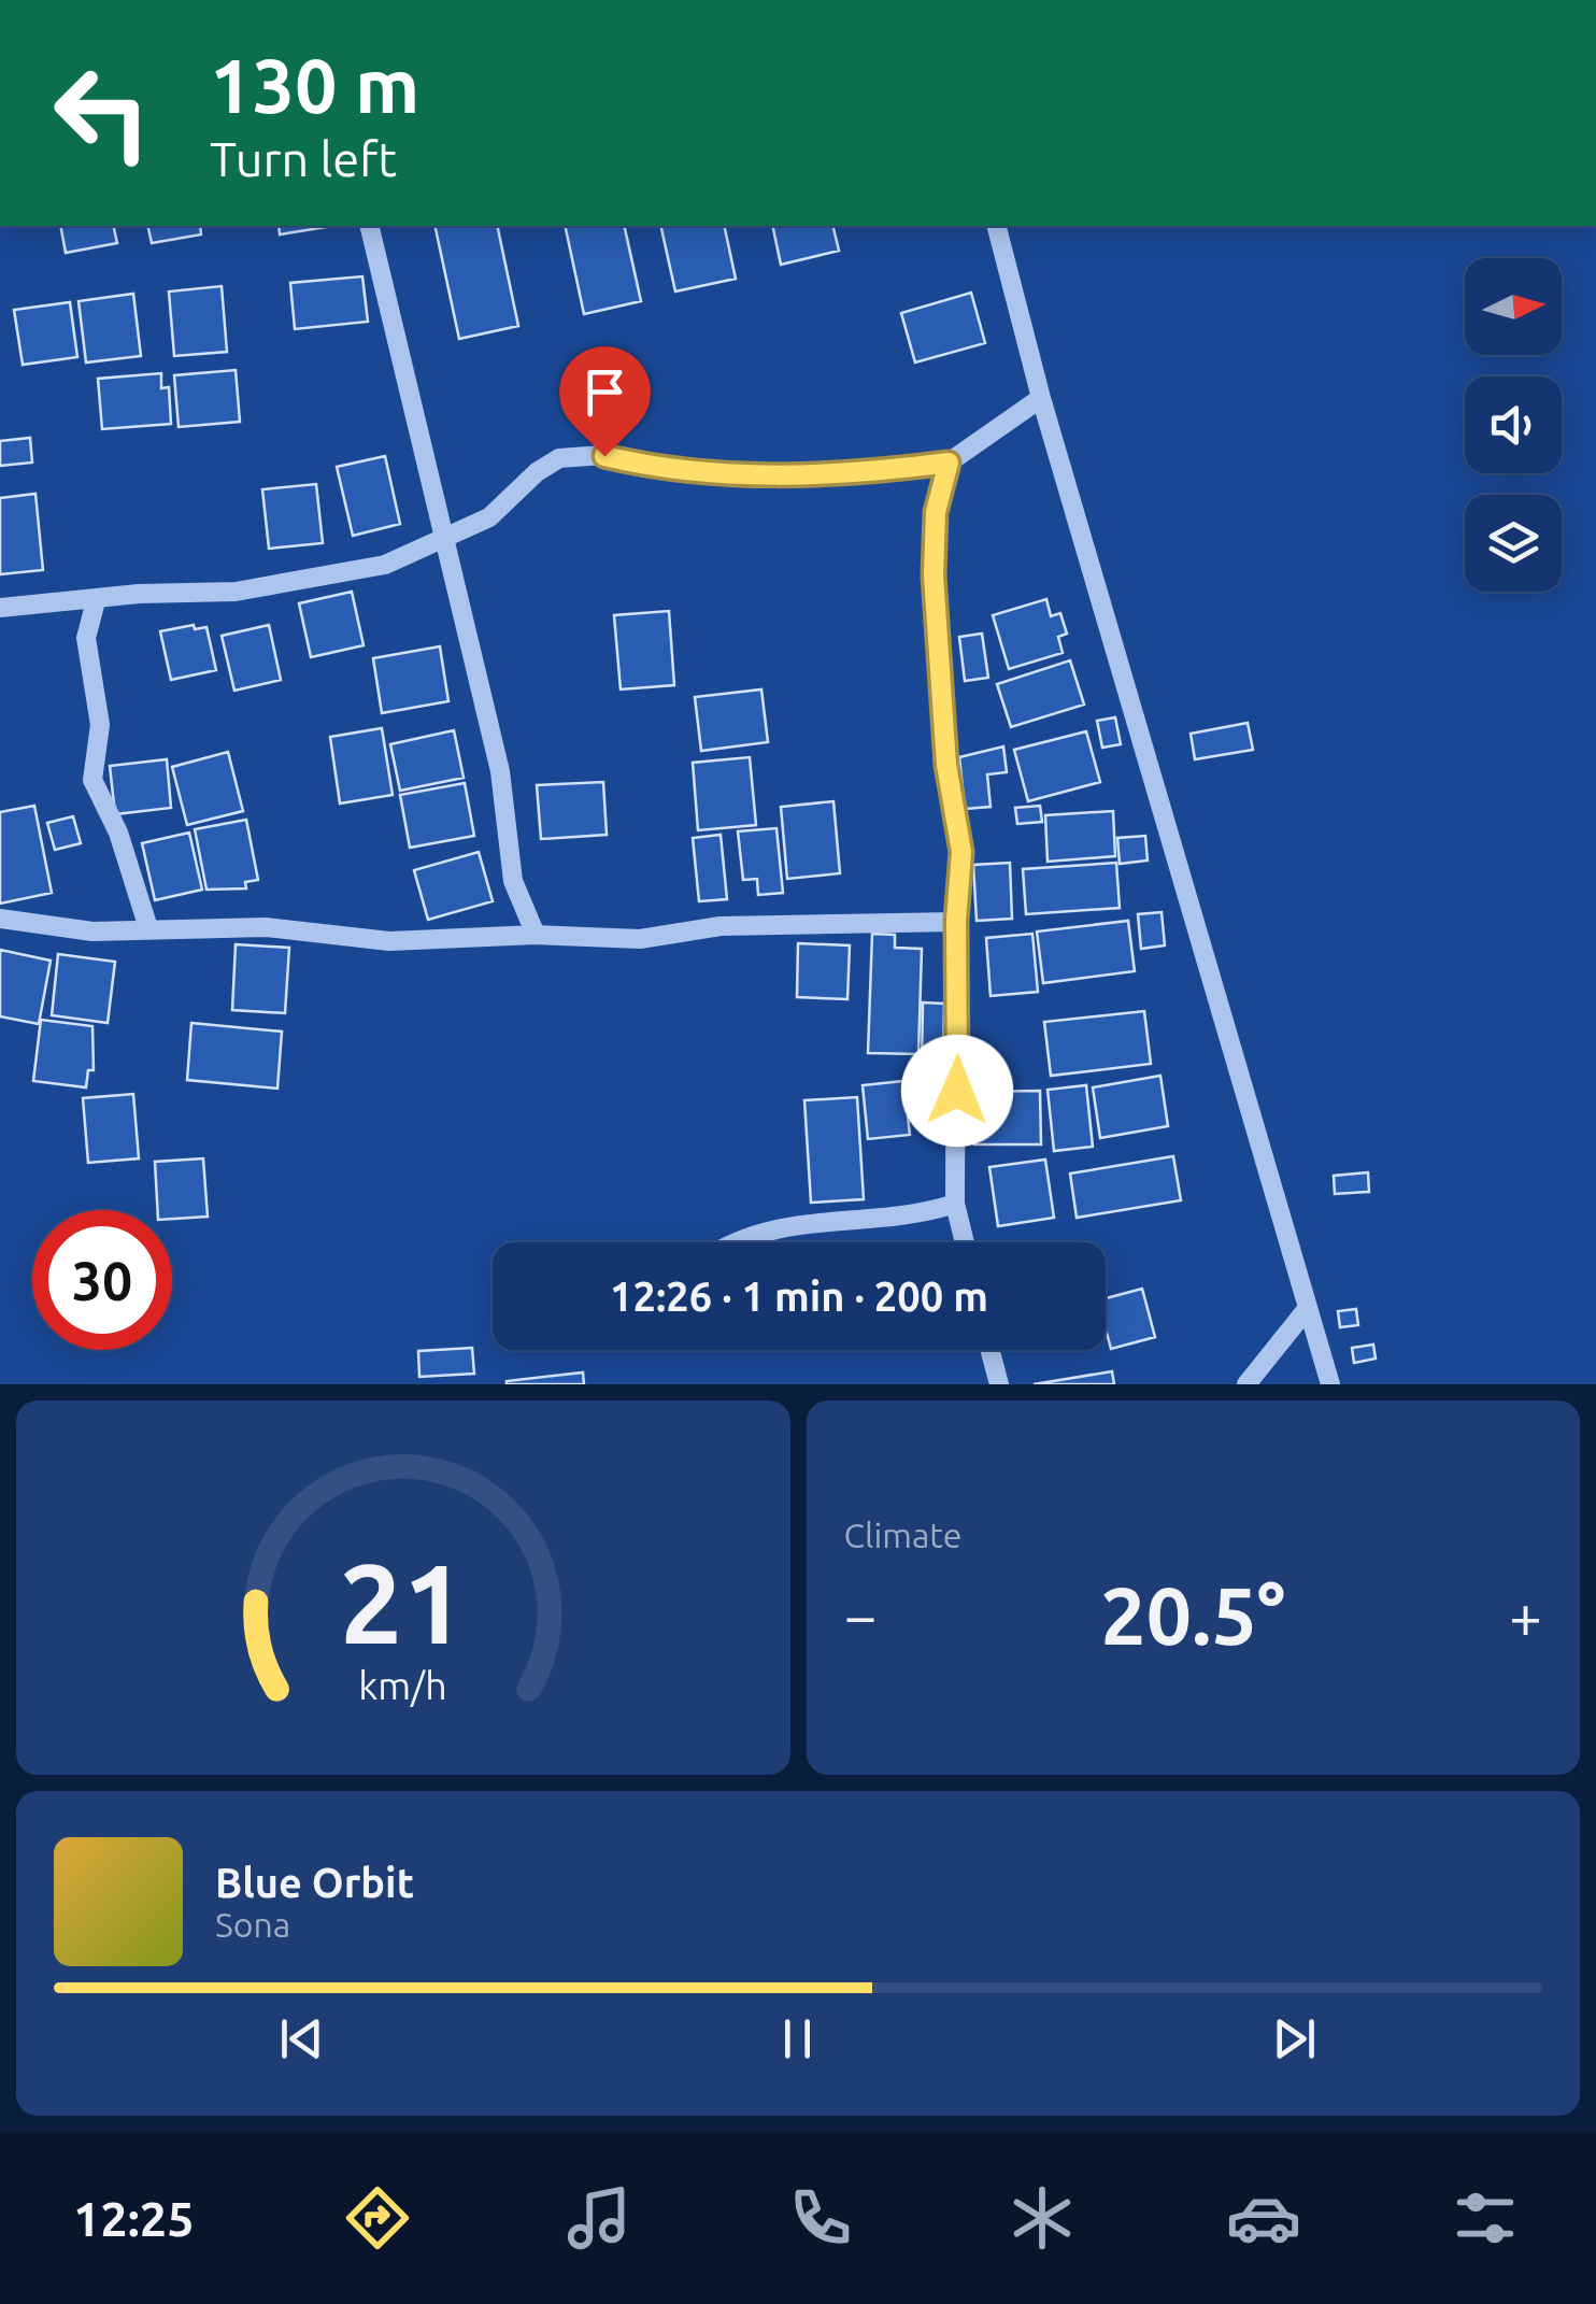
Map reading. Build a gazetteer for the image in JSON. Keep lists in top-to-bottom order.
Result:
{
  "north": "right",
  "page": {
    "turn": ["130 m", "Turn left"],
    "limit": "30",
    "trip": "12:26 · 1 min · 200 m",
    "tile": "Climate",
    "heat": ["−", "20.5°", "+"],
    "song": ["Blue Orbit", "Sona"],
    "tabs": "12:25",
    "gauge": ["21", "km/h"]
  }
}
